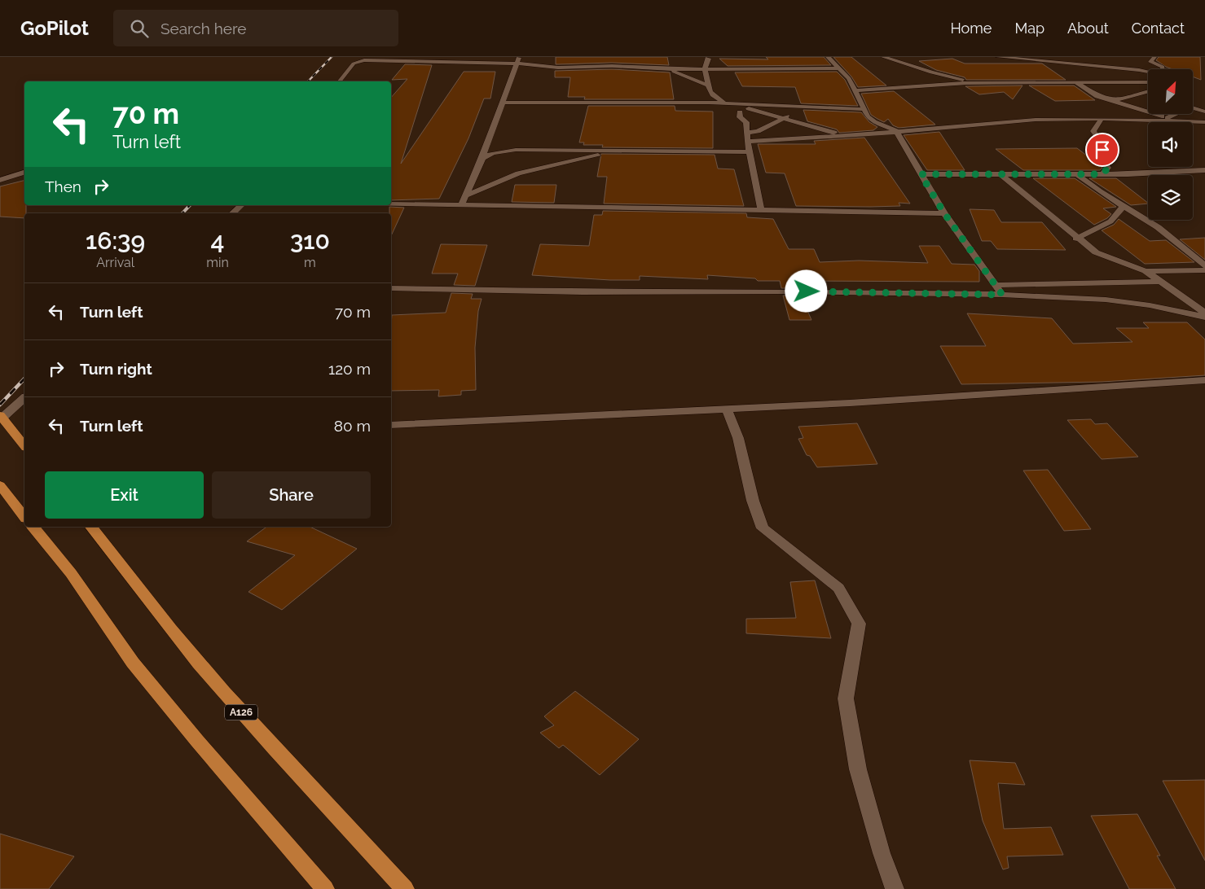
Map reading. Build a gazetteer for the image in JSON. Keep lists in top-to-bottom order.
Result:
{
  "streets": {
    "highway": ["A126"]
  },
  "north": "top right",
  "page": {
    "header": "GoPilot",
    "search": "Search here",
    "nav": [
      "Home",
      "Map",
      "About",
      "Contact"
    ],
    "turn": ["70 m", "Turn left"],
    "then": "Then",
    "eta": [
      "16:39",
      "Arrival",
      "4",
      "min",
      "310",
      "m"
    ],
    "list": [
      {
        "name": "Turn left",
        "value": "70 m"
      },
      {
        "name": "Turn right",
        "value": "120 m"
      },
      {
        "name": "Turn left",
        "value": "80 m"
      }
    ],
    "buttons": ["Exit", "Share"]
  }
}
